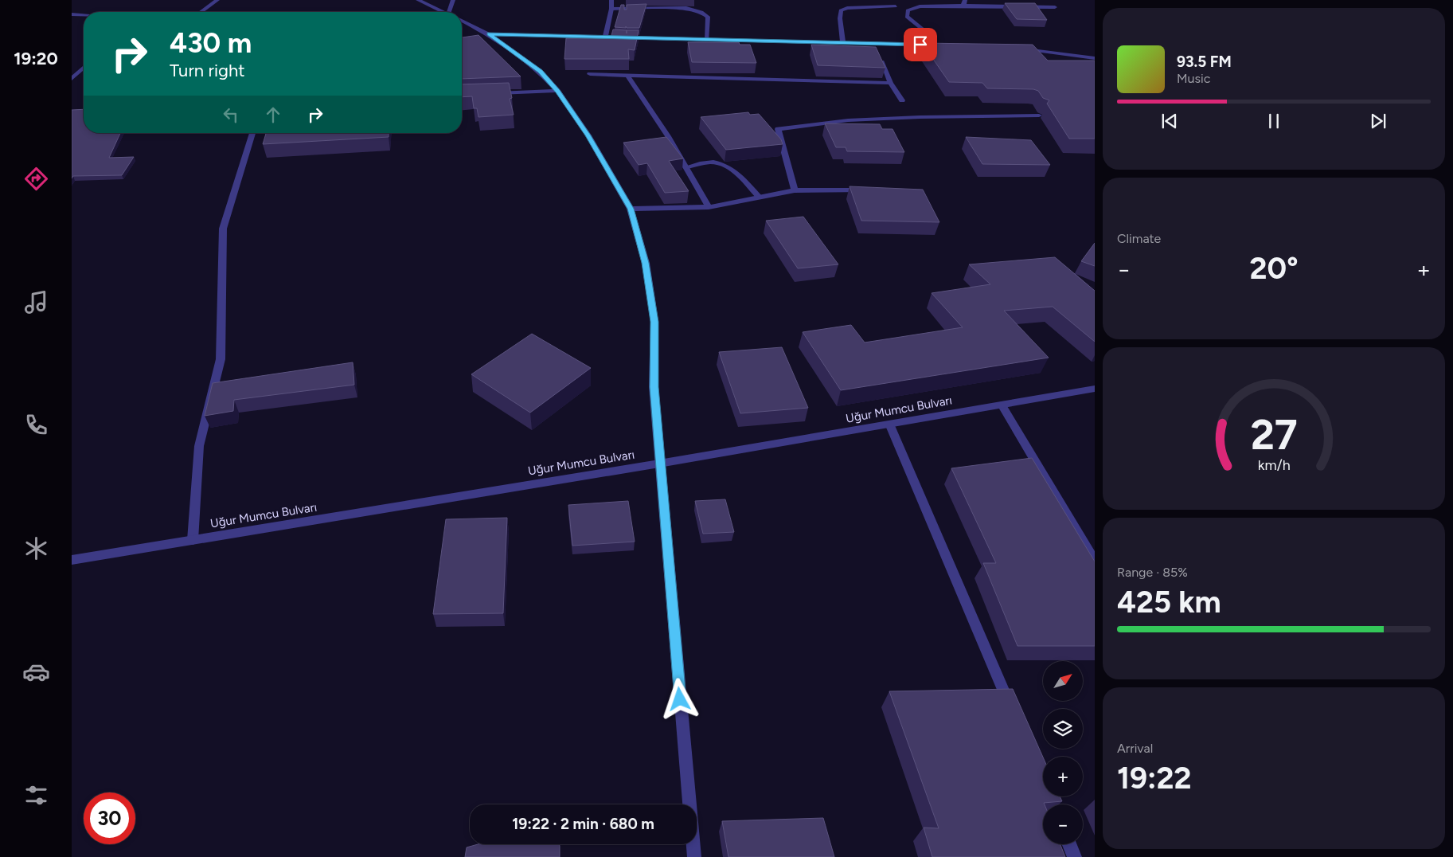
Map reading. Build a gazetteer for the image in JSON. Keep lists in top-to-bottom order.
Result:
{
  "streets": {
    "street": ["Uğur Mumcu Bulvarı"]
  },
  "north": "top right",
  "page": {
    "tabs": "19:20",
    "turn": ["430 m", "Turn right"],
    "song": ["93.5 FM", "Music"],
    "tile": [
      "Climate",
      ["Range · 85%", "425 km"],
      ["Arrival", "19:22"]
    ],
    "heat": ["−", "20°", "+"],
    "map_buttons": ["+", "−"],
    "limit": "30",
    "trip": "19:22 · 2 min · 680 m",
    "gauge": ["27", "km/h"]
  }
}
